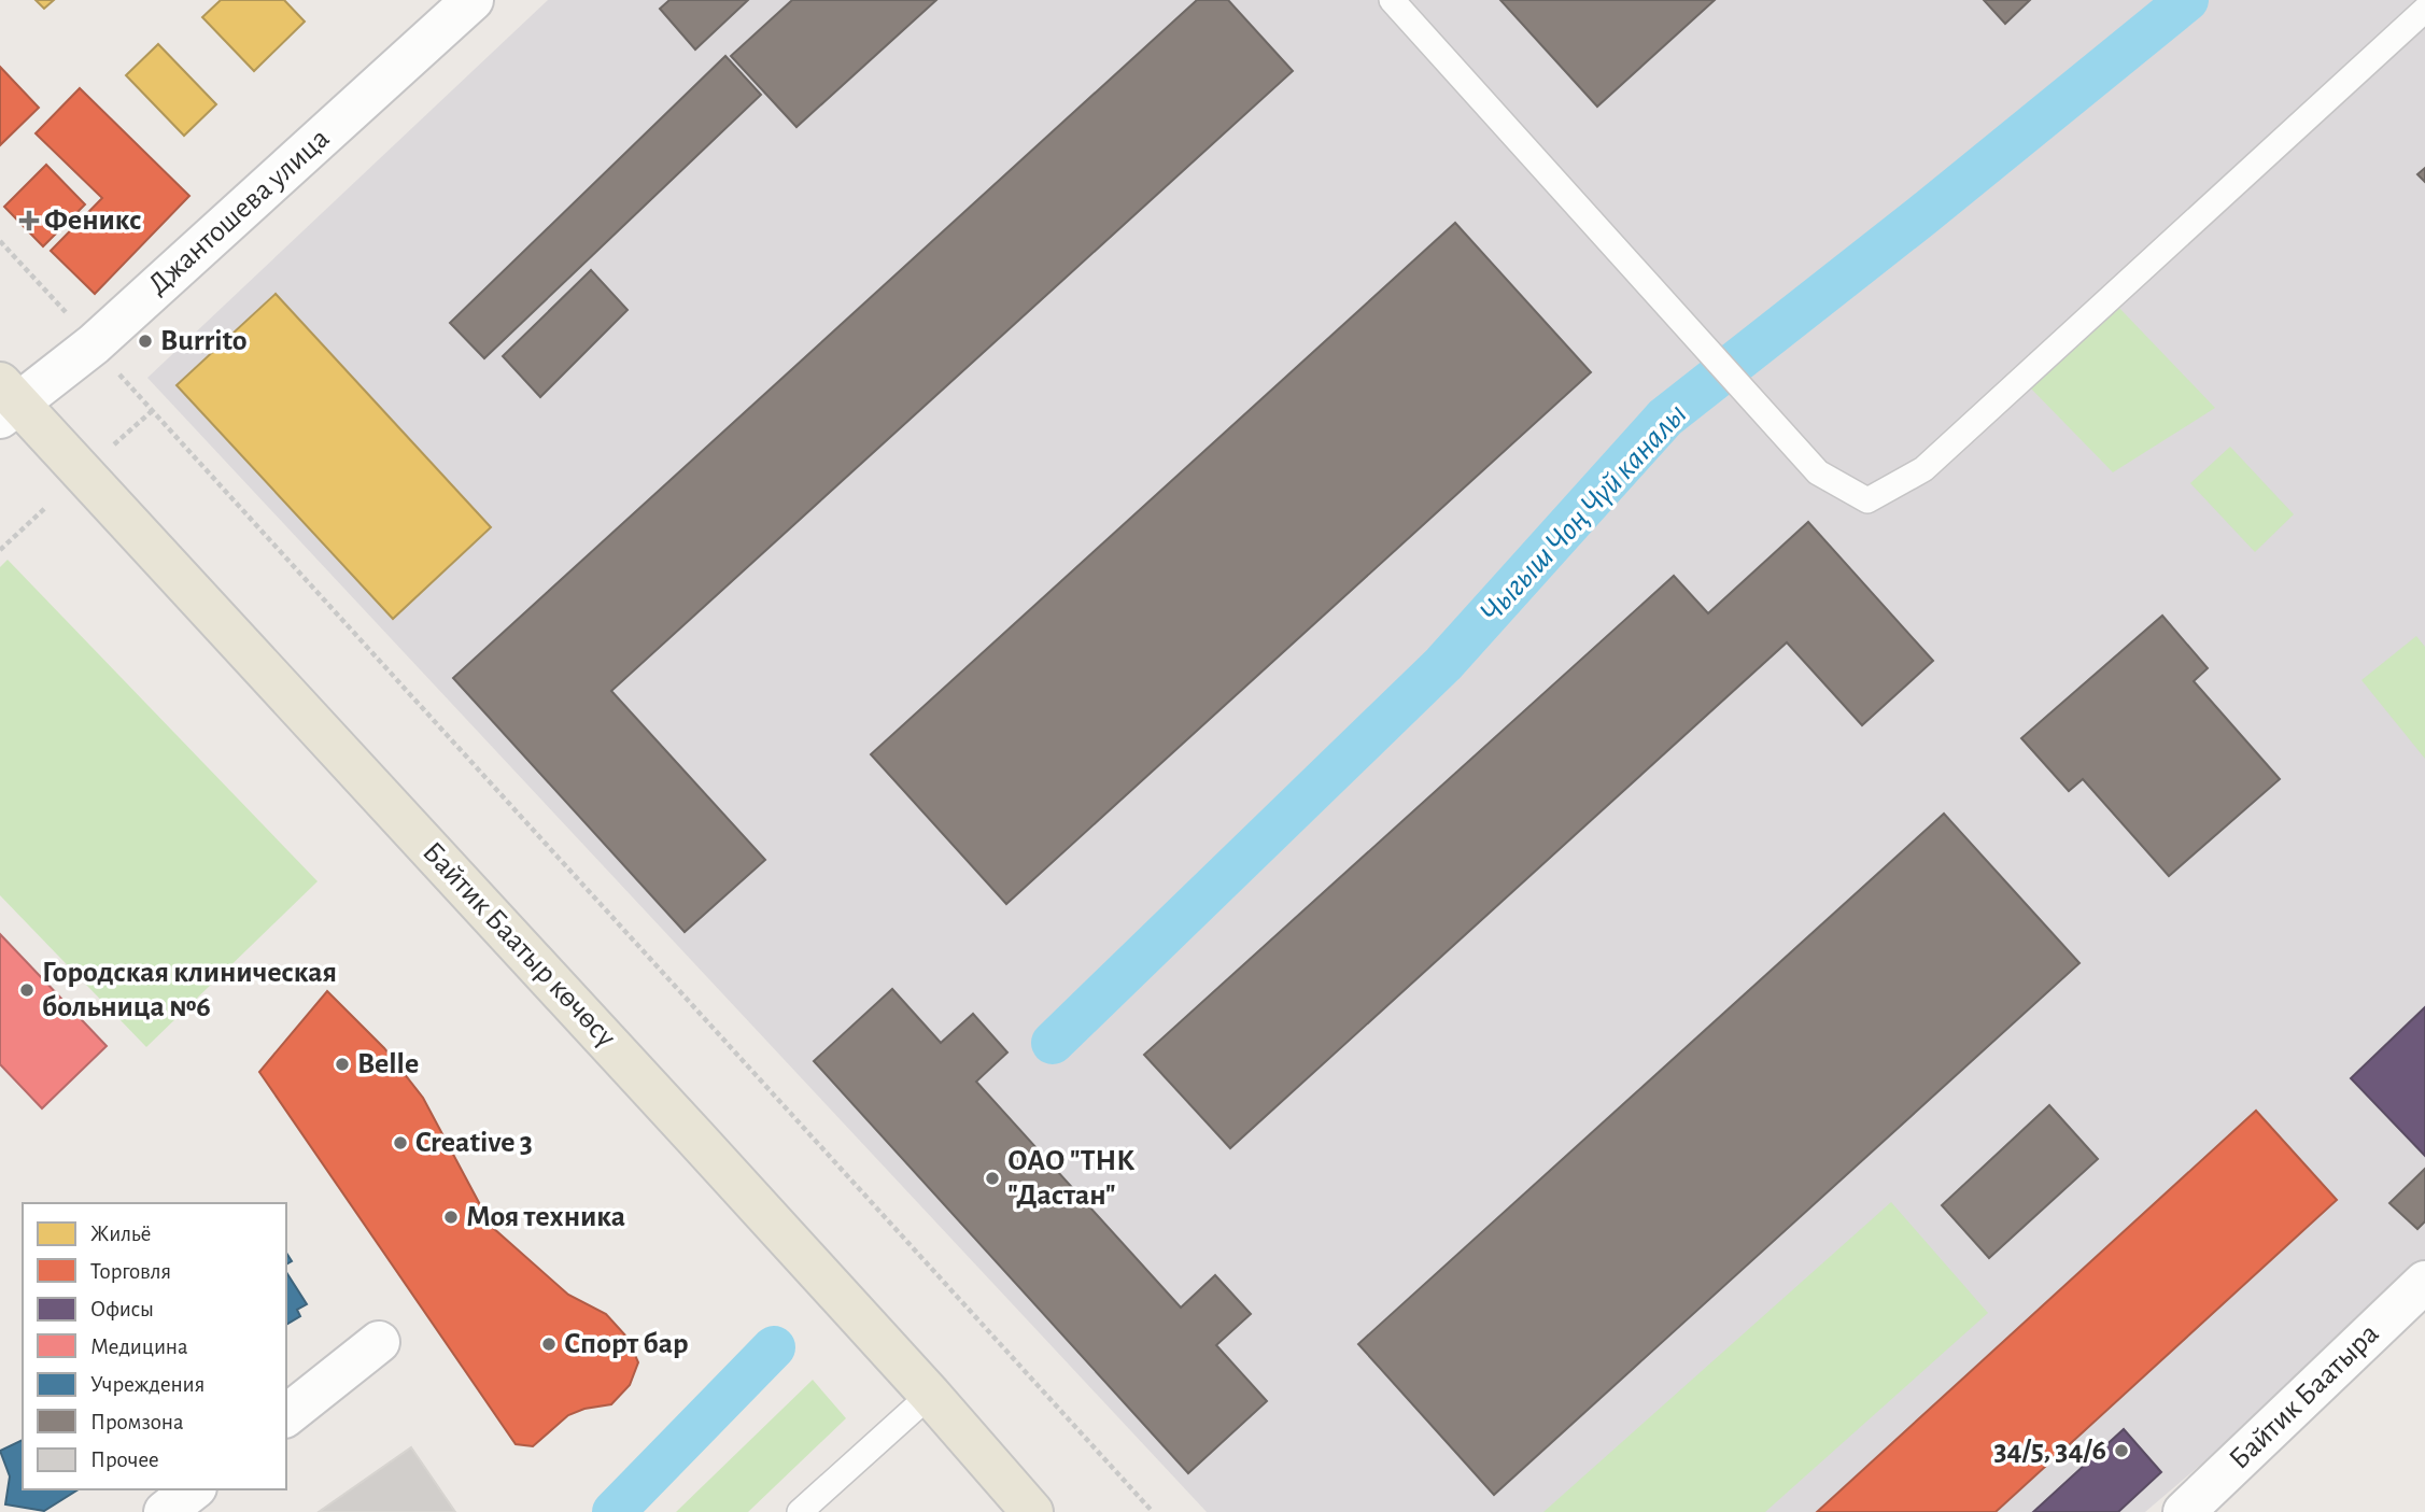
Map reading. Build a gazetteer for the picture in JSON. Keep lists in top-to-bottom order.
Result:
{
  "streets": {
    "main road": ["Байтик Баатыр көчөсү"],
    "street": ["Джантошева улица", "Байтик Баатыра"]
  },
  "crossings": [
    ["Джантошева улица", "Байтик Баатыр көчөсү"]
  ],
  "water": ["Чыгыш Чоң Чүй каналы"],
  "places": {
    "health": ["Феникс"],
    "other": [
      "Burrito",
      "Городская клиническая больница №6",
      "Belle",
      "Creative 3",
      "ОАО \"ТНК \"Дастан\"",
      "Моя техника",
      "Спорт бар",
      "34/5, 34/6"
    ]
  },
  "legend": [
    "Жильё",
    "Торговля",
    "Офисы",
    "Медицина",
    "Учреждения",
    "Промзона",
    "Прочее"
  ]
}
